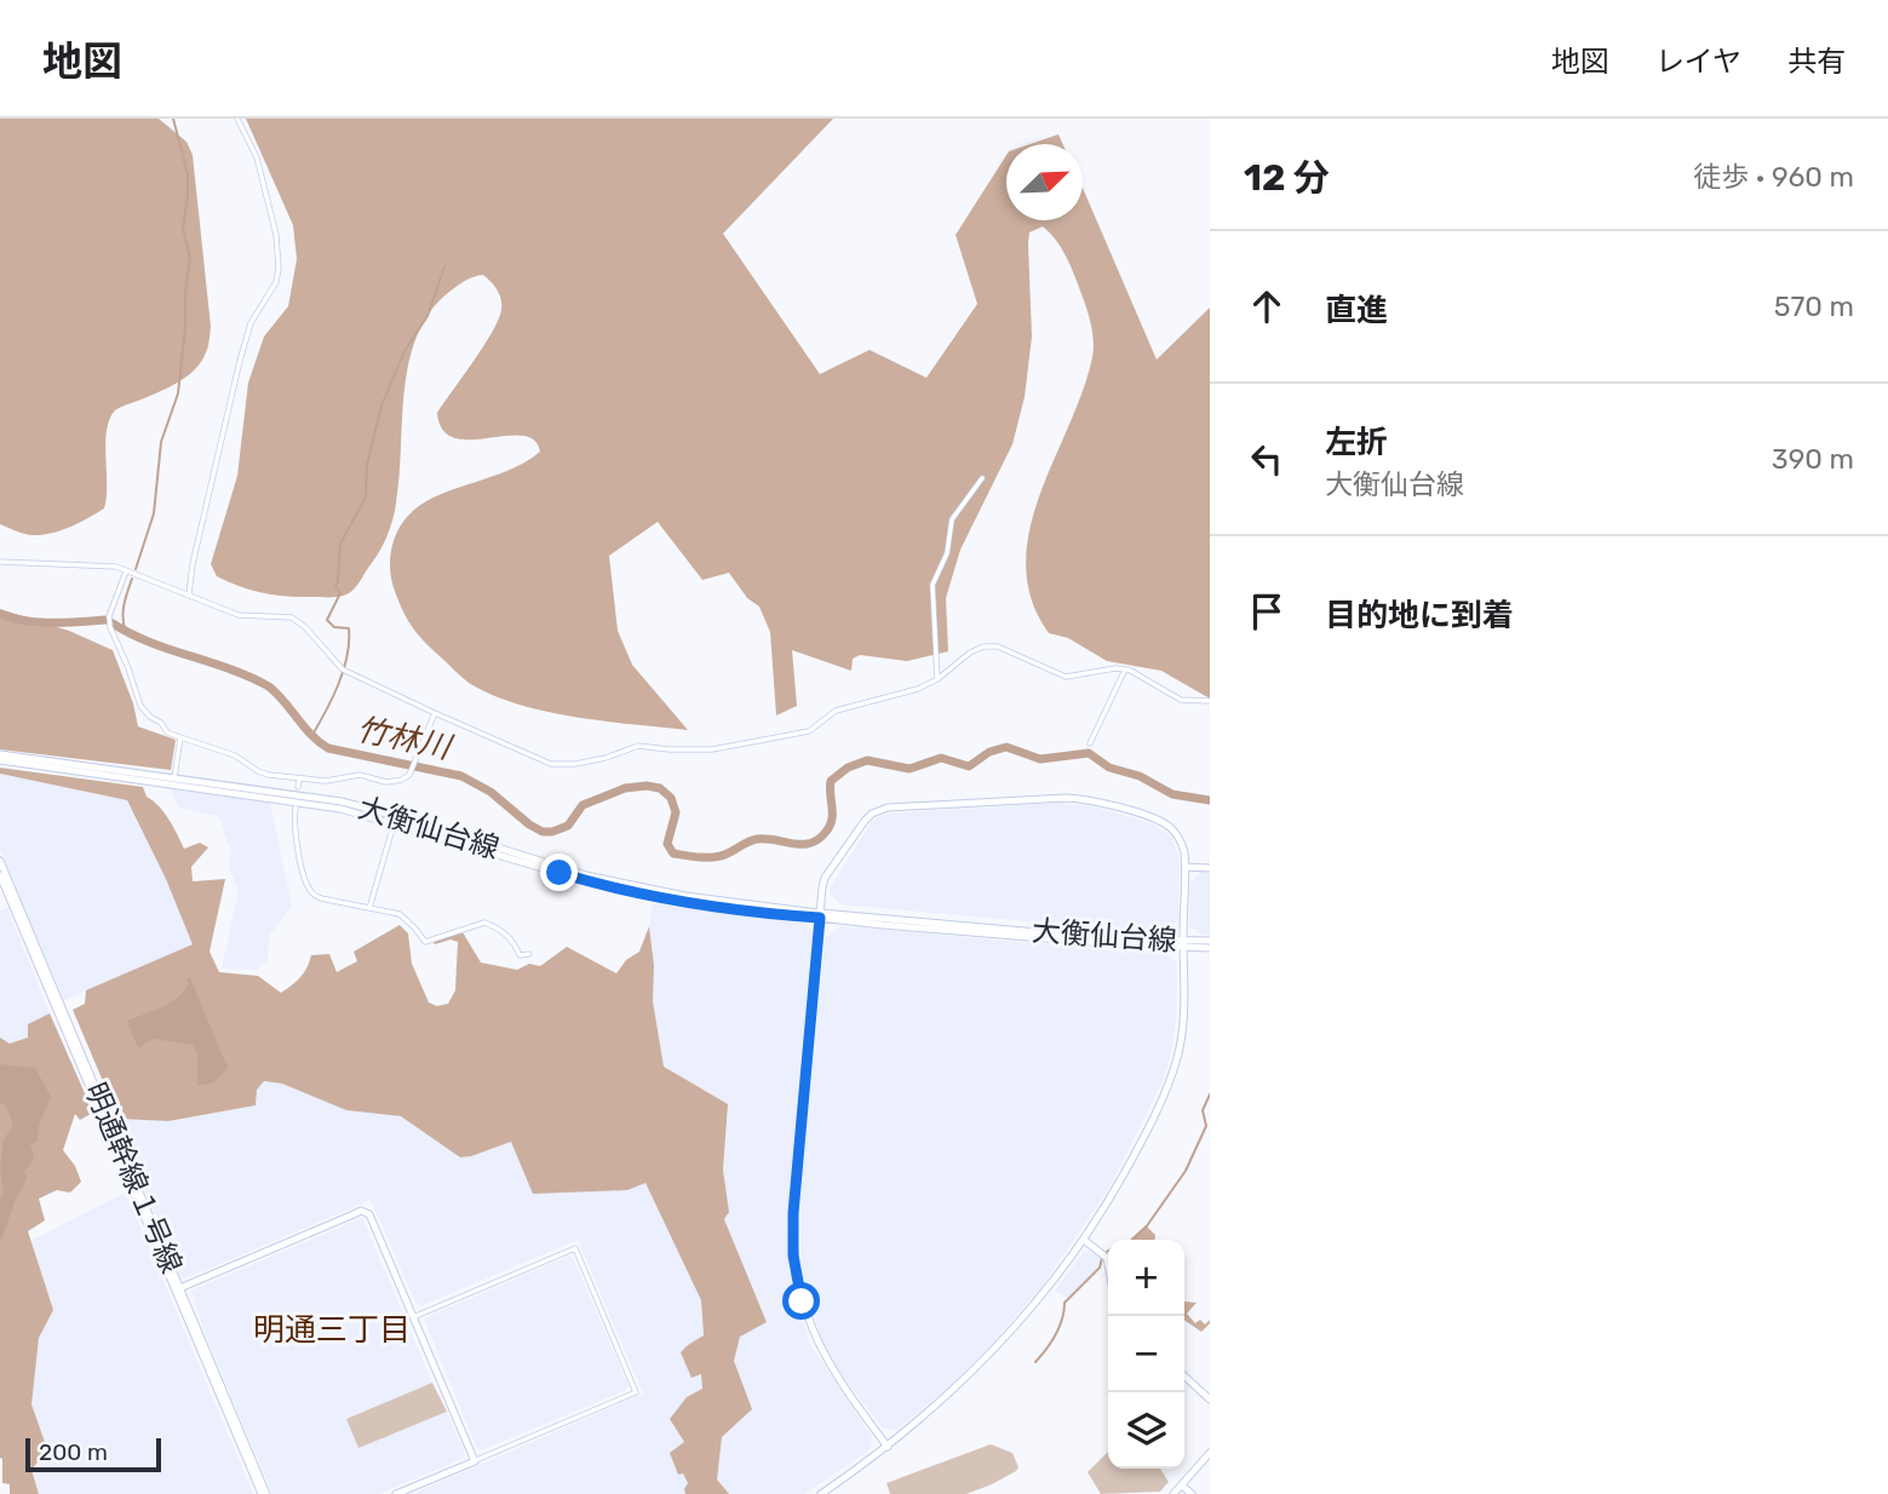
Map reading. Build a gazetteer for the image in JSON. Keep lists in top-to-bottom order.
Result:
{
  "streets": {
    "street": ["大衡仙台線", "明通幹線１号線"]
  },
  "districts": ["明通三丁目"],
  "water": ["竹林川"],
  "scale_bar": "200 m",
  "north": "top right",
  "page": {
    "header": "地図",
    "nav": ["地図", "レイヤ", "共有"],
    "heading": ["12 分", "徒歩 · 960 m"],
    "list": [
      ["直進", "570 m"],
      ["左折", "大衡仙台線", "390 m"],
      "目的地に到着"
    ],
    "map_buttons": ["+", "−"],
    "scale": "200 m"
  }
}
